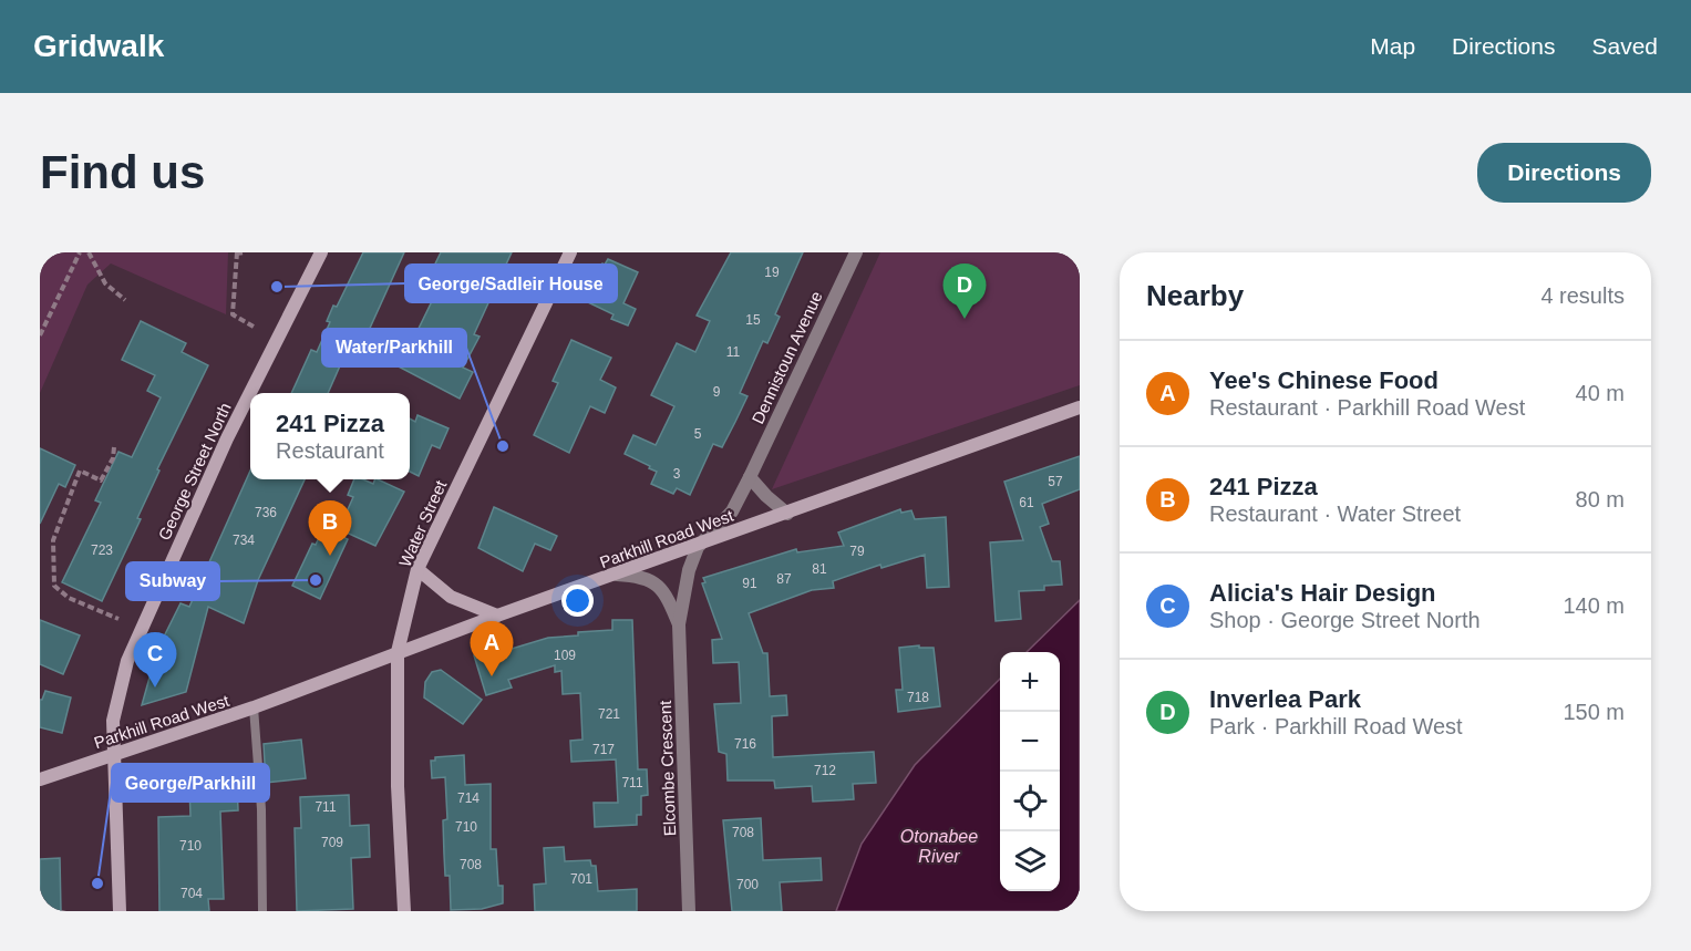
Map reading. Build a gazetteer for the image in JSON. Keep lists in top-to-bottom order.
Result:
{
  "streets": {
    "main road": ["George Street North", "Water Street", "Parkhill Road West"],
    "street": ["Dennistoun Avenue", "Elcombe Crescent"]
  },
  "crossings": [
    ["Dennistoun Avenue", "Parkhill Road West"],
    ["Dennistoun Avenue", "Elcombe Crescent"],
    ["George Street North", "Parkhill Road West"],
    ["Water Street", "Parkhill Road West"],
    ["Parkhill Road West", "Elcombe Crescent"]
  ],
  "water": ["Otonabee River"],
  "places": [
    "George/Sadleir House",
    "Water/Parkhill",
    "Subway",
    "George/Parkhill"
  ],
  "house_numbers": [
    "19",
    "15",
    "11",
    "9",
    "5",
    "3",
    "57",
    "61",
    "736",
    "734",
    "723",
    "79",
    "81",
    "87",
    "91",
    "109",
    "718",
    "721",
    "716",
    "717",
    "712",
    "711",
    "714",
    "711",
    "710",
    "708",
    "709",
    "710",
    "708",
    "701",
    "700",
    "704"
  ],
  "page": {
    "header": "Gridwalk",
    "nav": ["Map", "Directions", "Saved"],
    "buttons": "Directions",
    "title": "Find us",
    "heading": ["Nearby", "4 results"],
    "pins": [
      "D",
      "B",
      "A",
      "C"
    ],
    "list": [
      {
        "mark": "A",
        "name": "Yee's Chinese Food",
        "note": "Restaurant · Parkhill Road West",
        "value": "40 m"
      },
      {
        "mark": "B",
        "name": "241 Pizza",
        "note": "Restaurant · Water Street",
        "value": "80 m"
      },
      {
        "mark": "C",
        "name": "Alicia's Hair Design",
        "note": "Shop · George Street North",
        "value": "140 m"
      },
      {
        "mark": "D",
        "name": "Inverlea Park",
        "note": "Park · Parkhill Road West",
        "value": "150 m"
      }
    ],
    "popup": ["241 Pizza", "Restaurant"],
    "map_buttons": ["+", "−"]
  }
}
